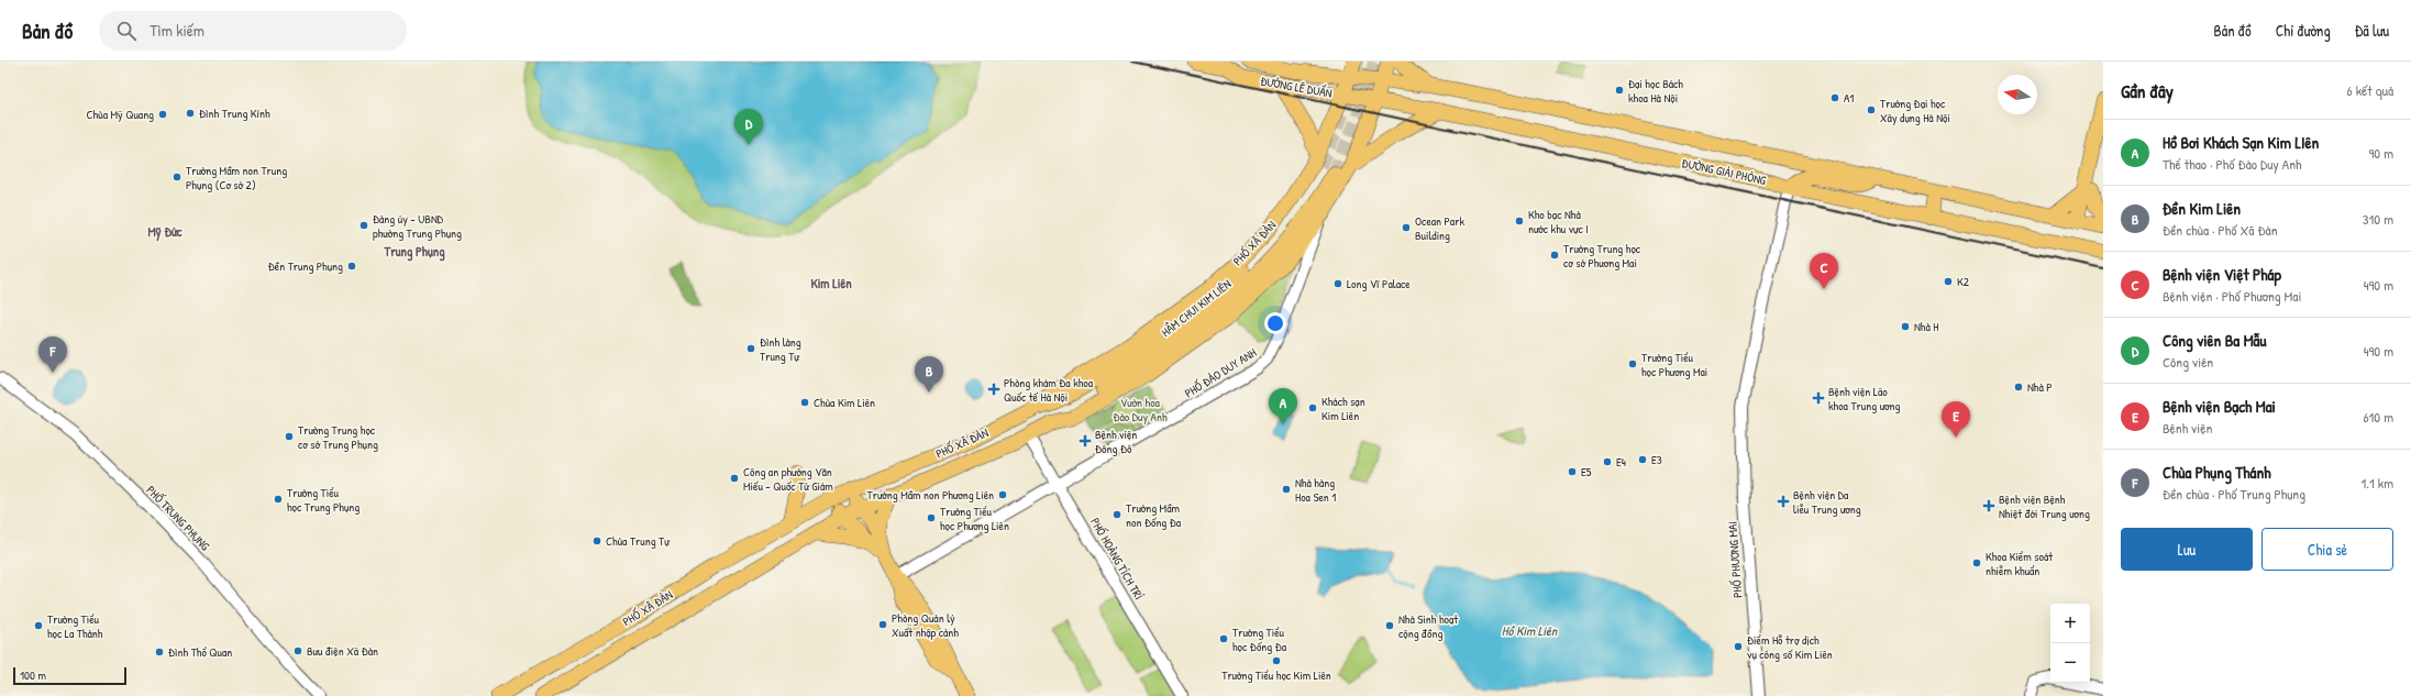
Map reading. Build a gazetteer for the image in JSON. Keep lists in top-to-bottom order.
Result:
{
  "streets": {
    "main road": [
      "ĐƯỜNG LÊ DUẨN",
      "ĐƯỜNG GIẢI PHÓNG",
      "PHỐ XÃ ĐÀN",
      "HẦM CHUI KIM LIÊN"
    ],
    "street": [
      "PHỐ ĐÀO DUY ANH",
      "PHỐ TRUNG PHỤNG",
      "PHỐ HOÀNG TÍCH TRÍ",
      "PHỐ PHƯƠNG MAI"
    ]
  },
  "crossings": [
    ["ĐƯỜNG LÊ DUẨN", "ĐƯỜNG GIẢI PHÓNG"],
    ["ĐƯỜNG LÊ DUẨN", "PHỐ XÃ ĐÀN"],
    ["ĐƯỜNG GIẢI PHÓNG", "PHỐ XÃ ĐÀN"],
    ["ĐƯỜNG GIẢI PHÓNG", "PHỐ PHƯƠNG MAI"],
    ["PHỐ XÃ ĐÀN", "HẦM CHUI KIM LIÊN"],
    ["PHỐ XÃ ĐÀN", "PHỐ ĐÀO DUY ANH"],
    ["PHỐ XÃ ĐÀN", "PHỐ HOÀNG TÍCH TRÍ"],
    ["PHỐ ĐÀO DUY ANH", "PHỐ HOÀNG TÍCH TRÍ"]
  ],
  "districts": ["Mỹ Đức", "Trung Phụng", "Kim Liên"],
  "water": ["Hồ Kim Liên"],
  "parks": ["Vườn hoa Đào Duy Anh"],
  "places": {
    "other": [
      "Đại học Bách khoa Hà Nội",
      "A1",
      "Trường Đại học Xây dựng Hà Nội",
      "Đình Trung Kính",
      "Chùa Mỹ Quang",
      "Trường Mầm non Trung Phụng (Cơ sở 2)",
      "Kho bạc Nhà nước khu vực I",
      "Đảng ủy - UBND phường Trung Phụng",
      "Ocean Park Building",
      "Trường Trung học cơ sở Phương Mai",
      "Đền Trung Phụng",
      "K2",
      "Long Vĩ Palace",
      "Nhà H",
      "Đình làng Trung Tự",
      "Trường Tiểu học Phương Mai",
      "Nhà P",
      "Chùa Kim Liên",
      "Khách sạn Kim Liên",
      "Trường Trung học cơ sở Trung Phụng",
      "E3",
      "E4",
      "E5",
      "Công an phường Văn Miếu - Quốc Tử Giám",
      "Nhà hàng Hoa Sen 1",
      "Trường Mầm non Phương Liên",
      "Trường Tiểu học Trung Phụng",
      "Trường Mầm non Đống Đa",
      "Trường Tiểu học Phương Liên",
      "Chùa Trung Tự",
      "Khoa Kiểm soát nhiễm khuẩn",
      "Phòng Quản lý Xuất nhập cảnh",
      "Trường Tiểu học La Thành",
      "Nhà Sinh hoạt cộng đồng",
      "Trường Tiểu học Đống Đa",
      "Điểm Hỗ trợ dịch vụ công số Kim Liên",
      "Bưu điện Xã Đàn",
      "Đình Thổ Quan",
      "Trường Tiểu học Kim Liên"
    ],
    "health": [
      "Phòng khám Đa khoa Quốc tế Hà Nội",
      "Bệnh viện Lão khoa Trung ương",
      "Bệnh viện Đông Đô",
      "Bệnh viện Da liễu Trung ương",
      "Bệnh viện Bệnh Nhiệt đới Trung ương"
    ]
  },
  "scale_bar": "100 m",
  "north": "left",
  "page": {
    "header": "Bản đồ",
    "search": "Tìm kiếm",
    "nav": ["Bản đồ", "Chỉ đường", "Đã lưu"],
    "heading": ["Gần đây", "6 kết quả"],
    "pins": [
      "D",
      "C",
      "F",
      "B",
      "A",
      "E"
    ],
    "list": [
      {
        "mark": "A",
        "name": "Hồ Bơi Khách Sạn Kim LIên",
        "note": "Thể thao · Phố Đào Duy Anh",
        "value": "90 m"
      },
      {
        "mark": "B",
        "name": "Đền Kim Liên",
        "note": "Đền chùa · Phố Xã Đàn",
        "value": "310 m"
      },
      {
        "mark": "C",
        "name": "Bệnh viện Việt Pháp",
        "note": "Bệnh viện · Phố Phương Mai",
        "value": "490 m"
      },
      {
        "mark": "D",
        "name": "Công viên Ba Mẫu",
        "note": "Công viên",
        "value": "490 m"
      },
      {
        "mark": "E",
        "name": "Bệnh viện Bạch Mai",
        "note": "Bệnh viện",
        "value": "610 m"
      },
      {
        "mark": "F",
        "name": "Chùa Phụng Thánh",
        "note": "Đền chùa · Phố Trung Phụng",
        "value": "1.1 km"
      }
    ],
    "buttons": ["Lưu", "Chia sẻ"],
    "map_buttons": ["+", "−"],
    "scale": "100 m"
  }
}
